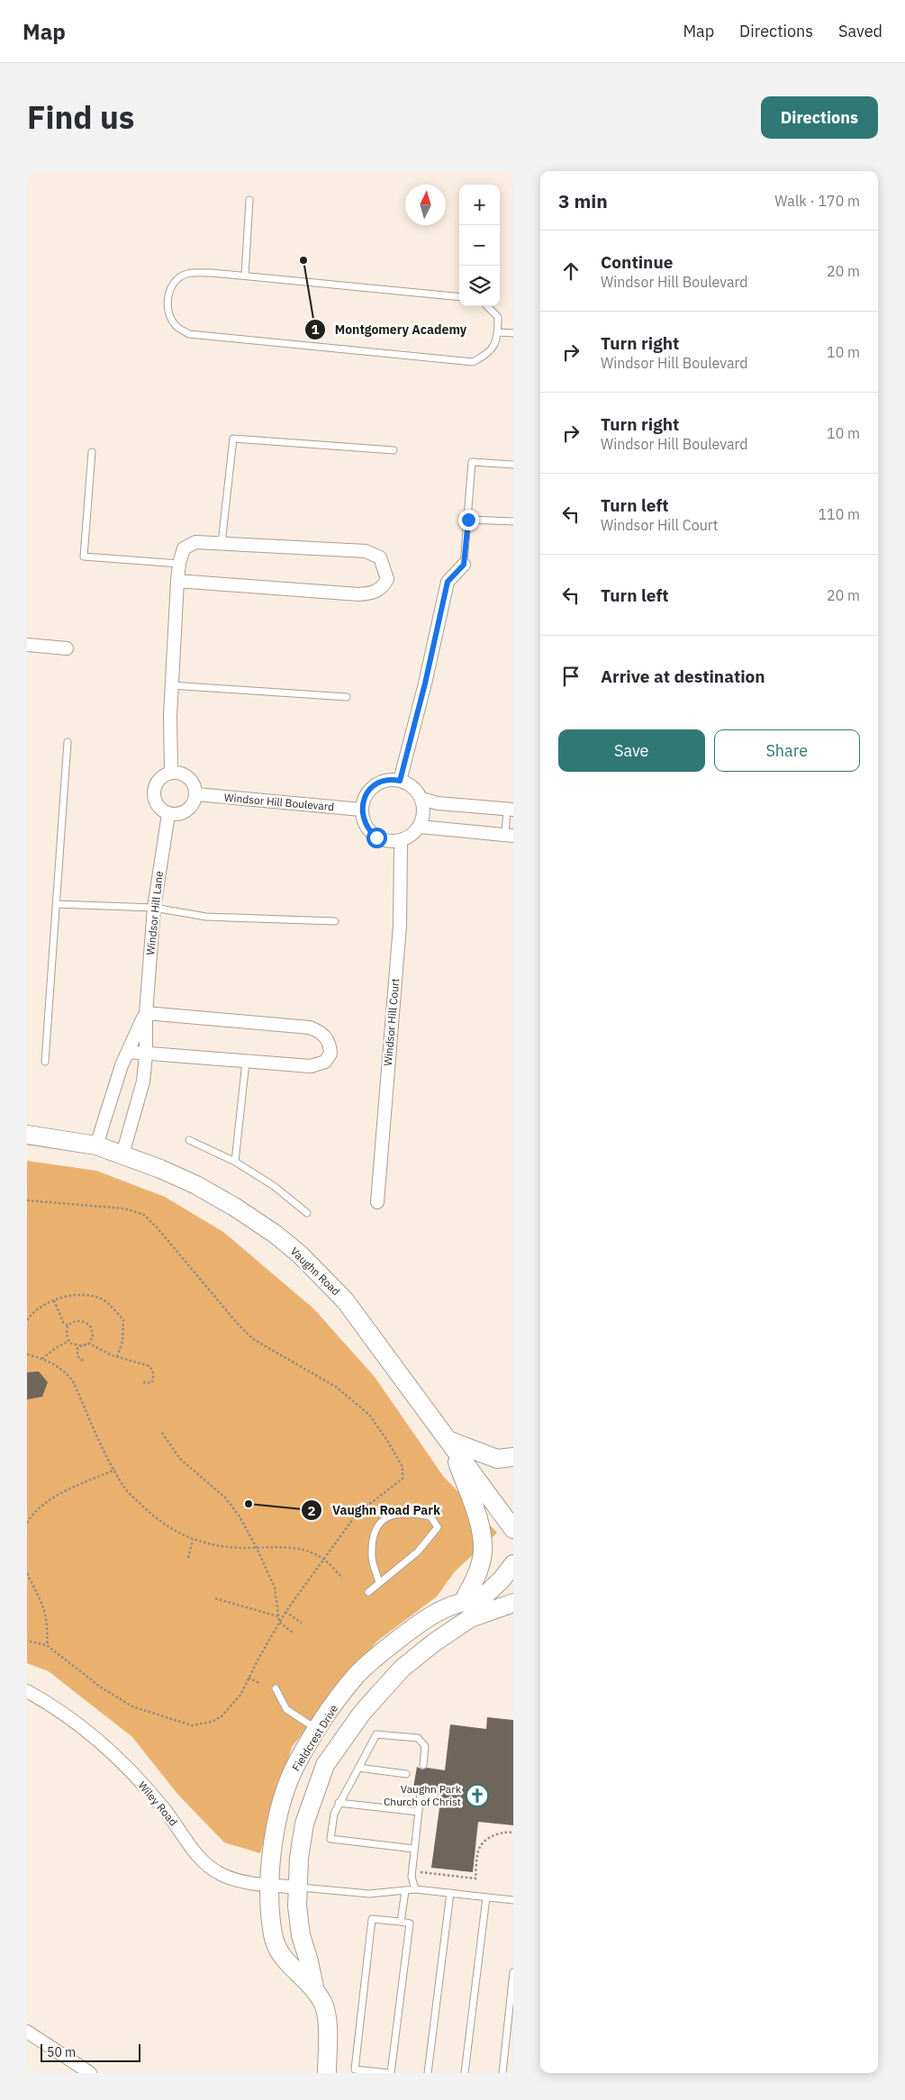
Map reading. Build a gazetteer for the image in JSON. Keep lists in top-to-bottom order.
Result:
{
  "streets": {
    "street": [
      "Windsor Hill Boulevard",
      "Windsor Hill Lane",
      "Windsor Hill Court",
      "Vaughn Road",
      "Fieldcrest Drive",
      "Wiley Road"
    ]
  },
  "crossings": [
    ["Windsor Hill Boulevard", "Windsor Hill Lane"],
    ["Windsor Hill Boulevard", "Windsor Hill Court"],
    ["Windsor Hill Lane", "Vaughn Road"],
    ["Fieldcrest Drive", "Wiley Road"]
  ],
  "places": {
    "other": ["Montgomery Academy", "Vaughn Road Park"],
    "church": ["Vaughn Park Church of Christ"]
  },
  "scale_bar": "50 m",
  "north": "top",
  "page": {
    "header": "Map",
    "nav": ["Map", "Directions", "Saved"],
    "title": "Find us",
    "buttons": [
      "Directions",
      ["Save", "Share"]
    ],
    "heading": ["3 min", "Walk · 170 m"],
    "map_buttons": ["+", "−"],
    "list": [
      ["Continue", "Windsor Hill Boulevard", "20 m"],
      ["Turn right", "Windsor Hill Boulevard", "10 m"],
      ["Turn right", "Windsor Hill Boulevard", "10 m"],
      ["Turn left", "Windsor Hill Court", "110 m"],
      ["Turn left", "20 m"],
      "Arrive at destination"
    ],
    "scale": "50 m"
  }
}
